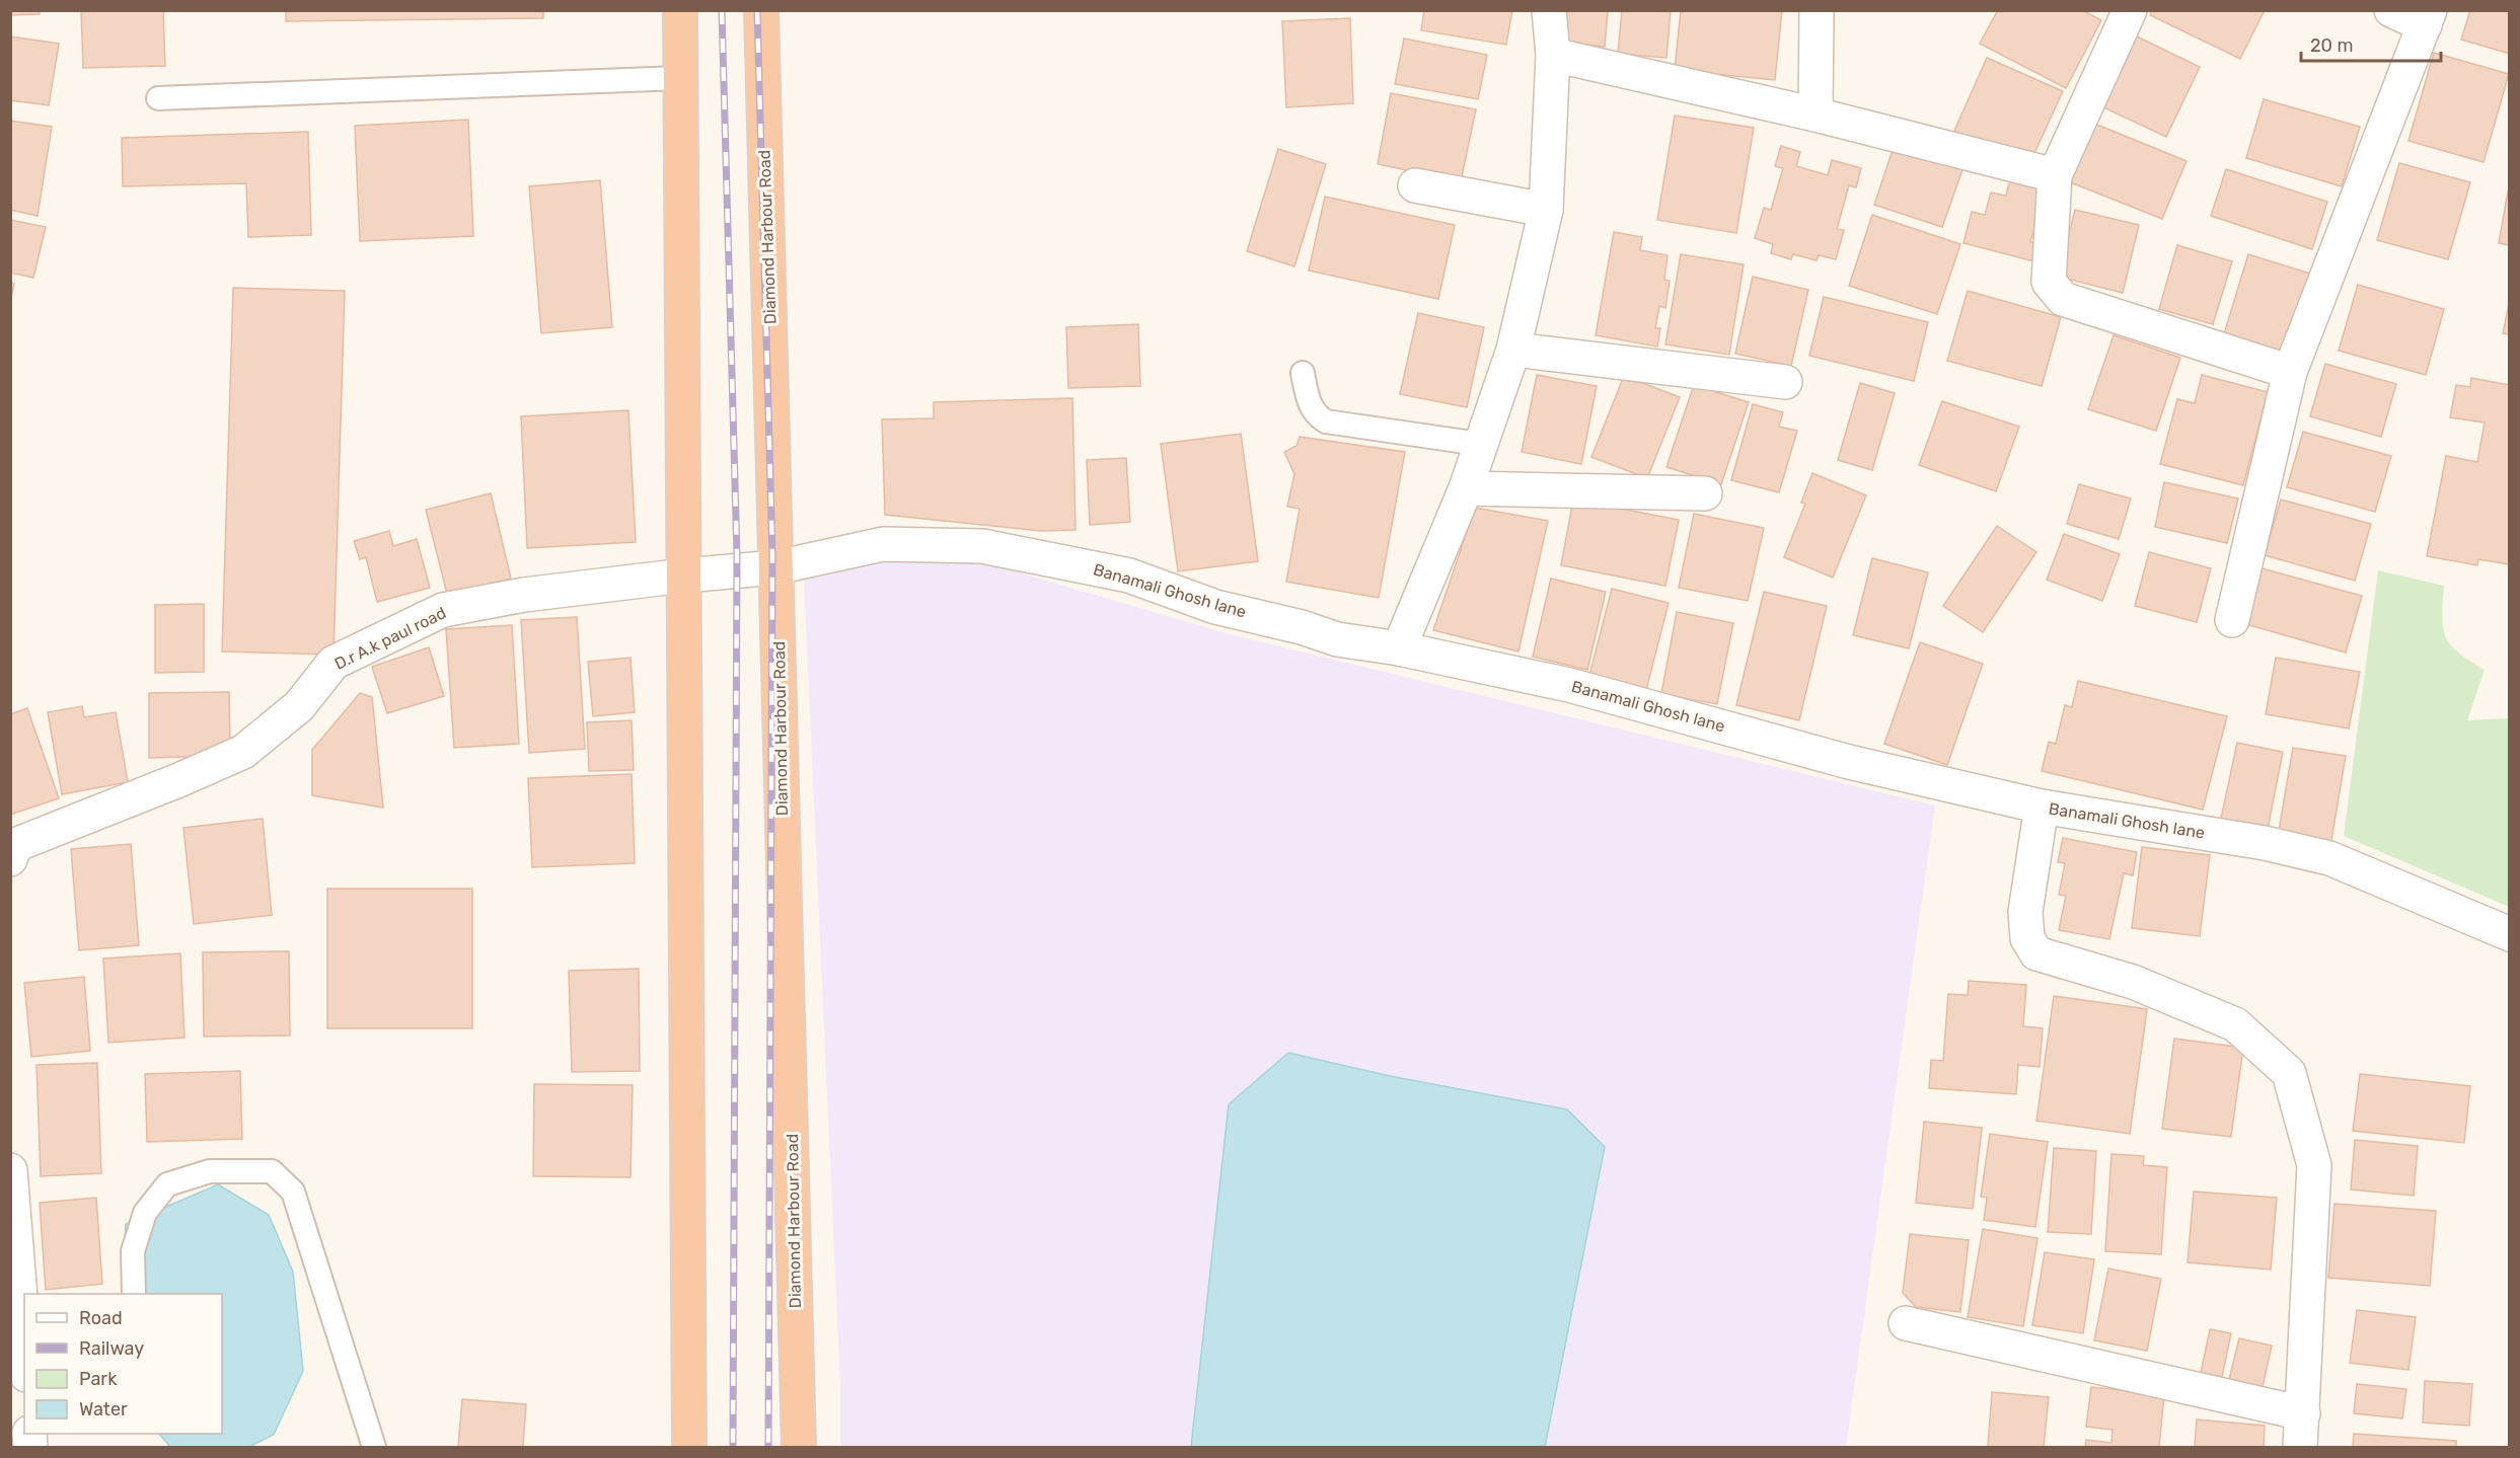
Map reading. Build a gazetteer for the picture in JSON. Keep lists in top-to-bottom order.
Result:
{
  "streets": {
    "highway": ["Diamond Harbour Road"],
    "street": ["Banamali Ghosh lane", "D.r A.k paul road"]
  },
  "crossings": [
    ["Diamond Harbour Road", "Banamali Ghosh lane"],
    ["Banamali Ghosh lane", "D.r A.k paul road"]
  ],
  "legend": [
    "Road",
    "Railway",
    "Park",
    "Water"
  ],
  "scale_bar": "20 m"
}
